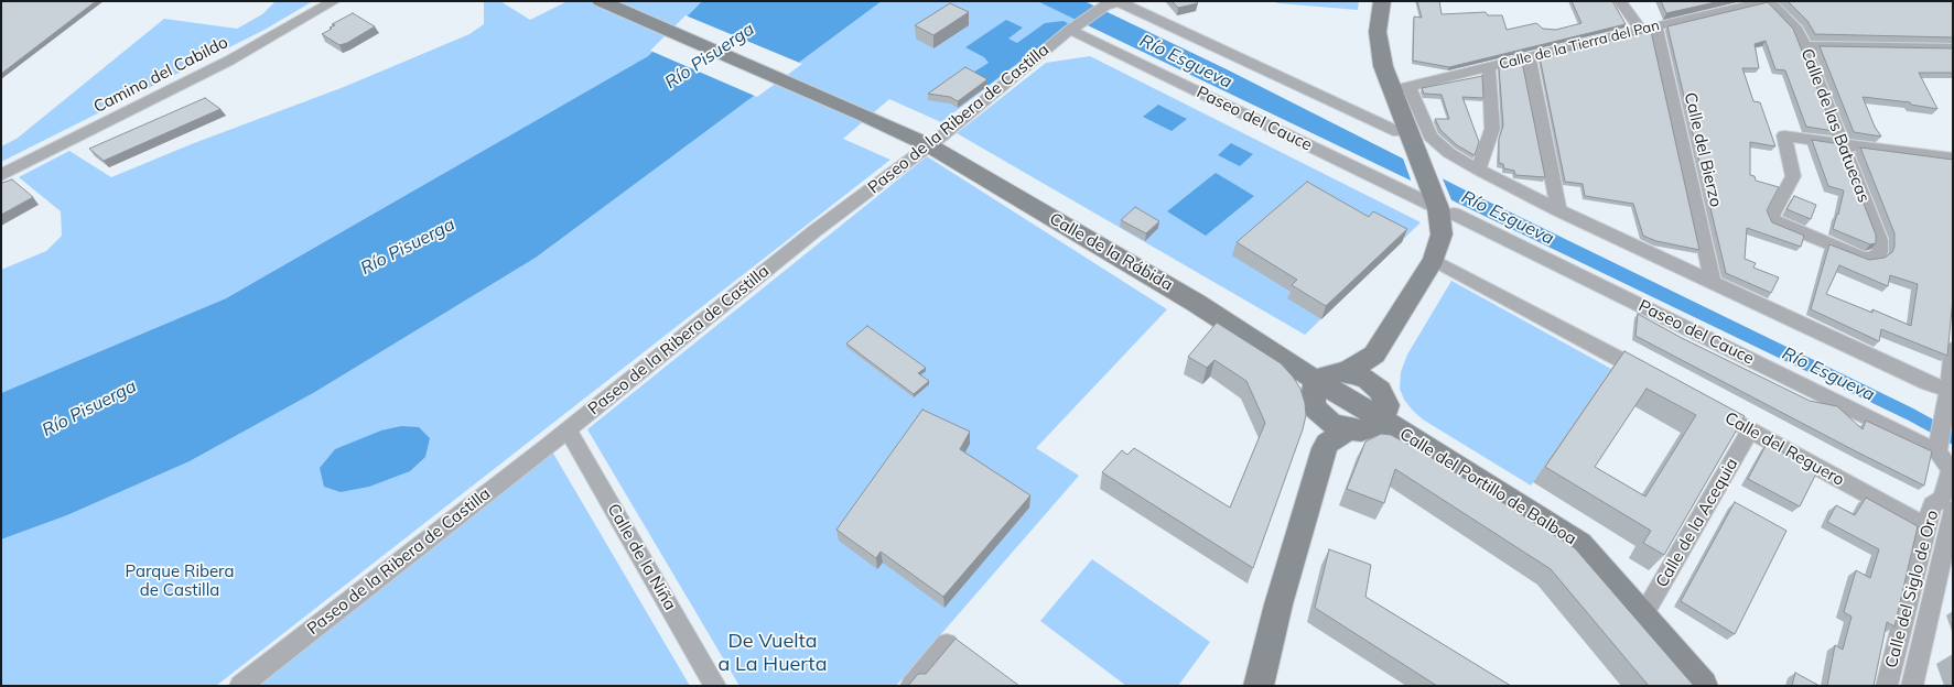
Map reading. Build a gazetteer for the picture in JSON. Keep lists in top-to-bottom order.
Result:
{
  "streets": {
    "street": [
      "Calle de la Tierra del Pan",
      "Camino del Cabildo",
      "Paseo de la Ribera de Castilla",
      "Paseo del Cauce",
      "Calle de las Batuecas",
      "Calle del Bierzo",
      "Calle de la Rábida",
      "Calle del Reguero",
      "Calle del Portillo de Balboa",
      "Calle de la Acequia",
      "Calle de la Niña",
      "Calle del Siglo de Oro"
    ]
  },
  "crossings": [
    ["Calle de la Tierra del Pan", "Calle de las Batuecas"],
    ["Calle de la Tierra del Pan", "Calle del Bierzo"],
    ["Paseo de la Ribera de Castilla", "Paseo del Cauce"],
    ["Paseo de la Ribera de Castilla", "Calle de la Rábida"],
    ["Paseo de la Ribera de Castilla", "Calle de la Niña"],
    ["Calle de la Rábida", "Calle del Portillo de Balboa"],
    ["Calle del Reguero", "Calle de la Acequia"],
    ["Calle del Reguero", "Calle del Siglo de Oro"],
    ["Calle del Portillo de Balboa", "Calle de la Acequia"]
  ],
  "water": ["Río Pisuerga", "Río Esgueva"],
  "parks": ["Parque Ribera de Castilla", "De Vuelta a La Huerta"]
}
